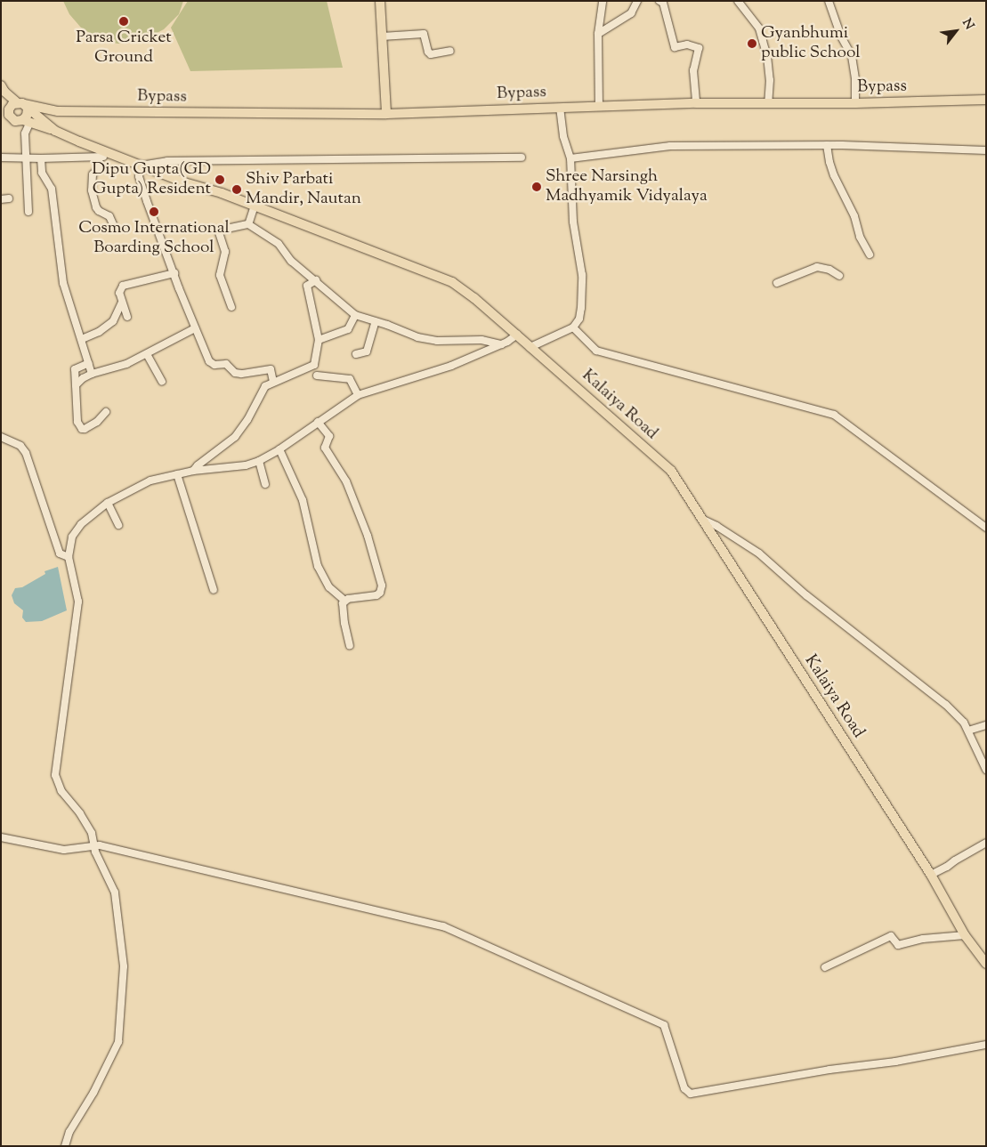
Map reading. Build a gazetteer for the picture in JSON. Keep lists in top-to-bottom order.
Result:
{
  "streets": {
    "main road": ["Bypass", "Kalaiya Road"]
  },
  "places": [
    "Parsa Cricket Ground",
    "Gyanbhumi public School",
    "Dipu Gupta(GD Gupta) Resident",
    "Shree Narsingh Madhyamik Vidyalaya",
    "Shiv Parbati Mandir, Nautan",
    "Cosmo International Boarding School"
  ],
  "north": "top right"
}
